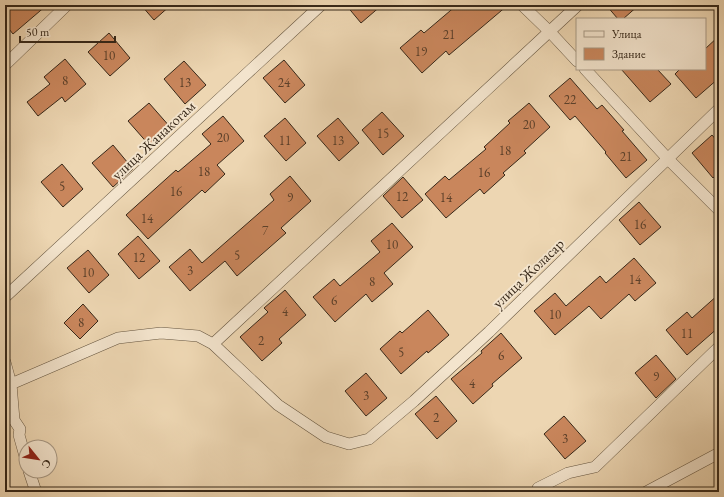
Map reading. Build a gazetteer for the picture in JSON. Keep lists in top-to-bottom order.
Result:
{
  "streets": {
    "street": ["улица Жанакогам", "улица Жоласар"]
  },
  "house_numbers": [
    "21",
    "19",
    "10",
    "8",
    "13",
    "24",
    "22",
    "20",
    "15",
    "20",
    "11",
    "13",
    "18",
    "21",
    "18",
    "16",
    "5",
    "16",
    "12",
    "9",
    "14",
    "14",
    "16",
    "7",
    "10",
    "5",
    "12",
    "3",
    "10",
    "14",
    "8",
    "6",
    "4",
    "10",
    "8",
    "11",
    "2",
    "5",
    "6",
    "9",
    "4",
    "3",
    "2",
    "3"
  ],
  "legend": ["Улица", "Здание"],
  "scale_bar": "50 m",
  "north": "bottom right"
}
